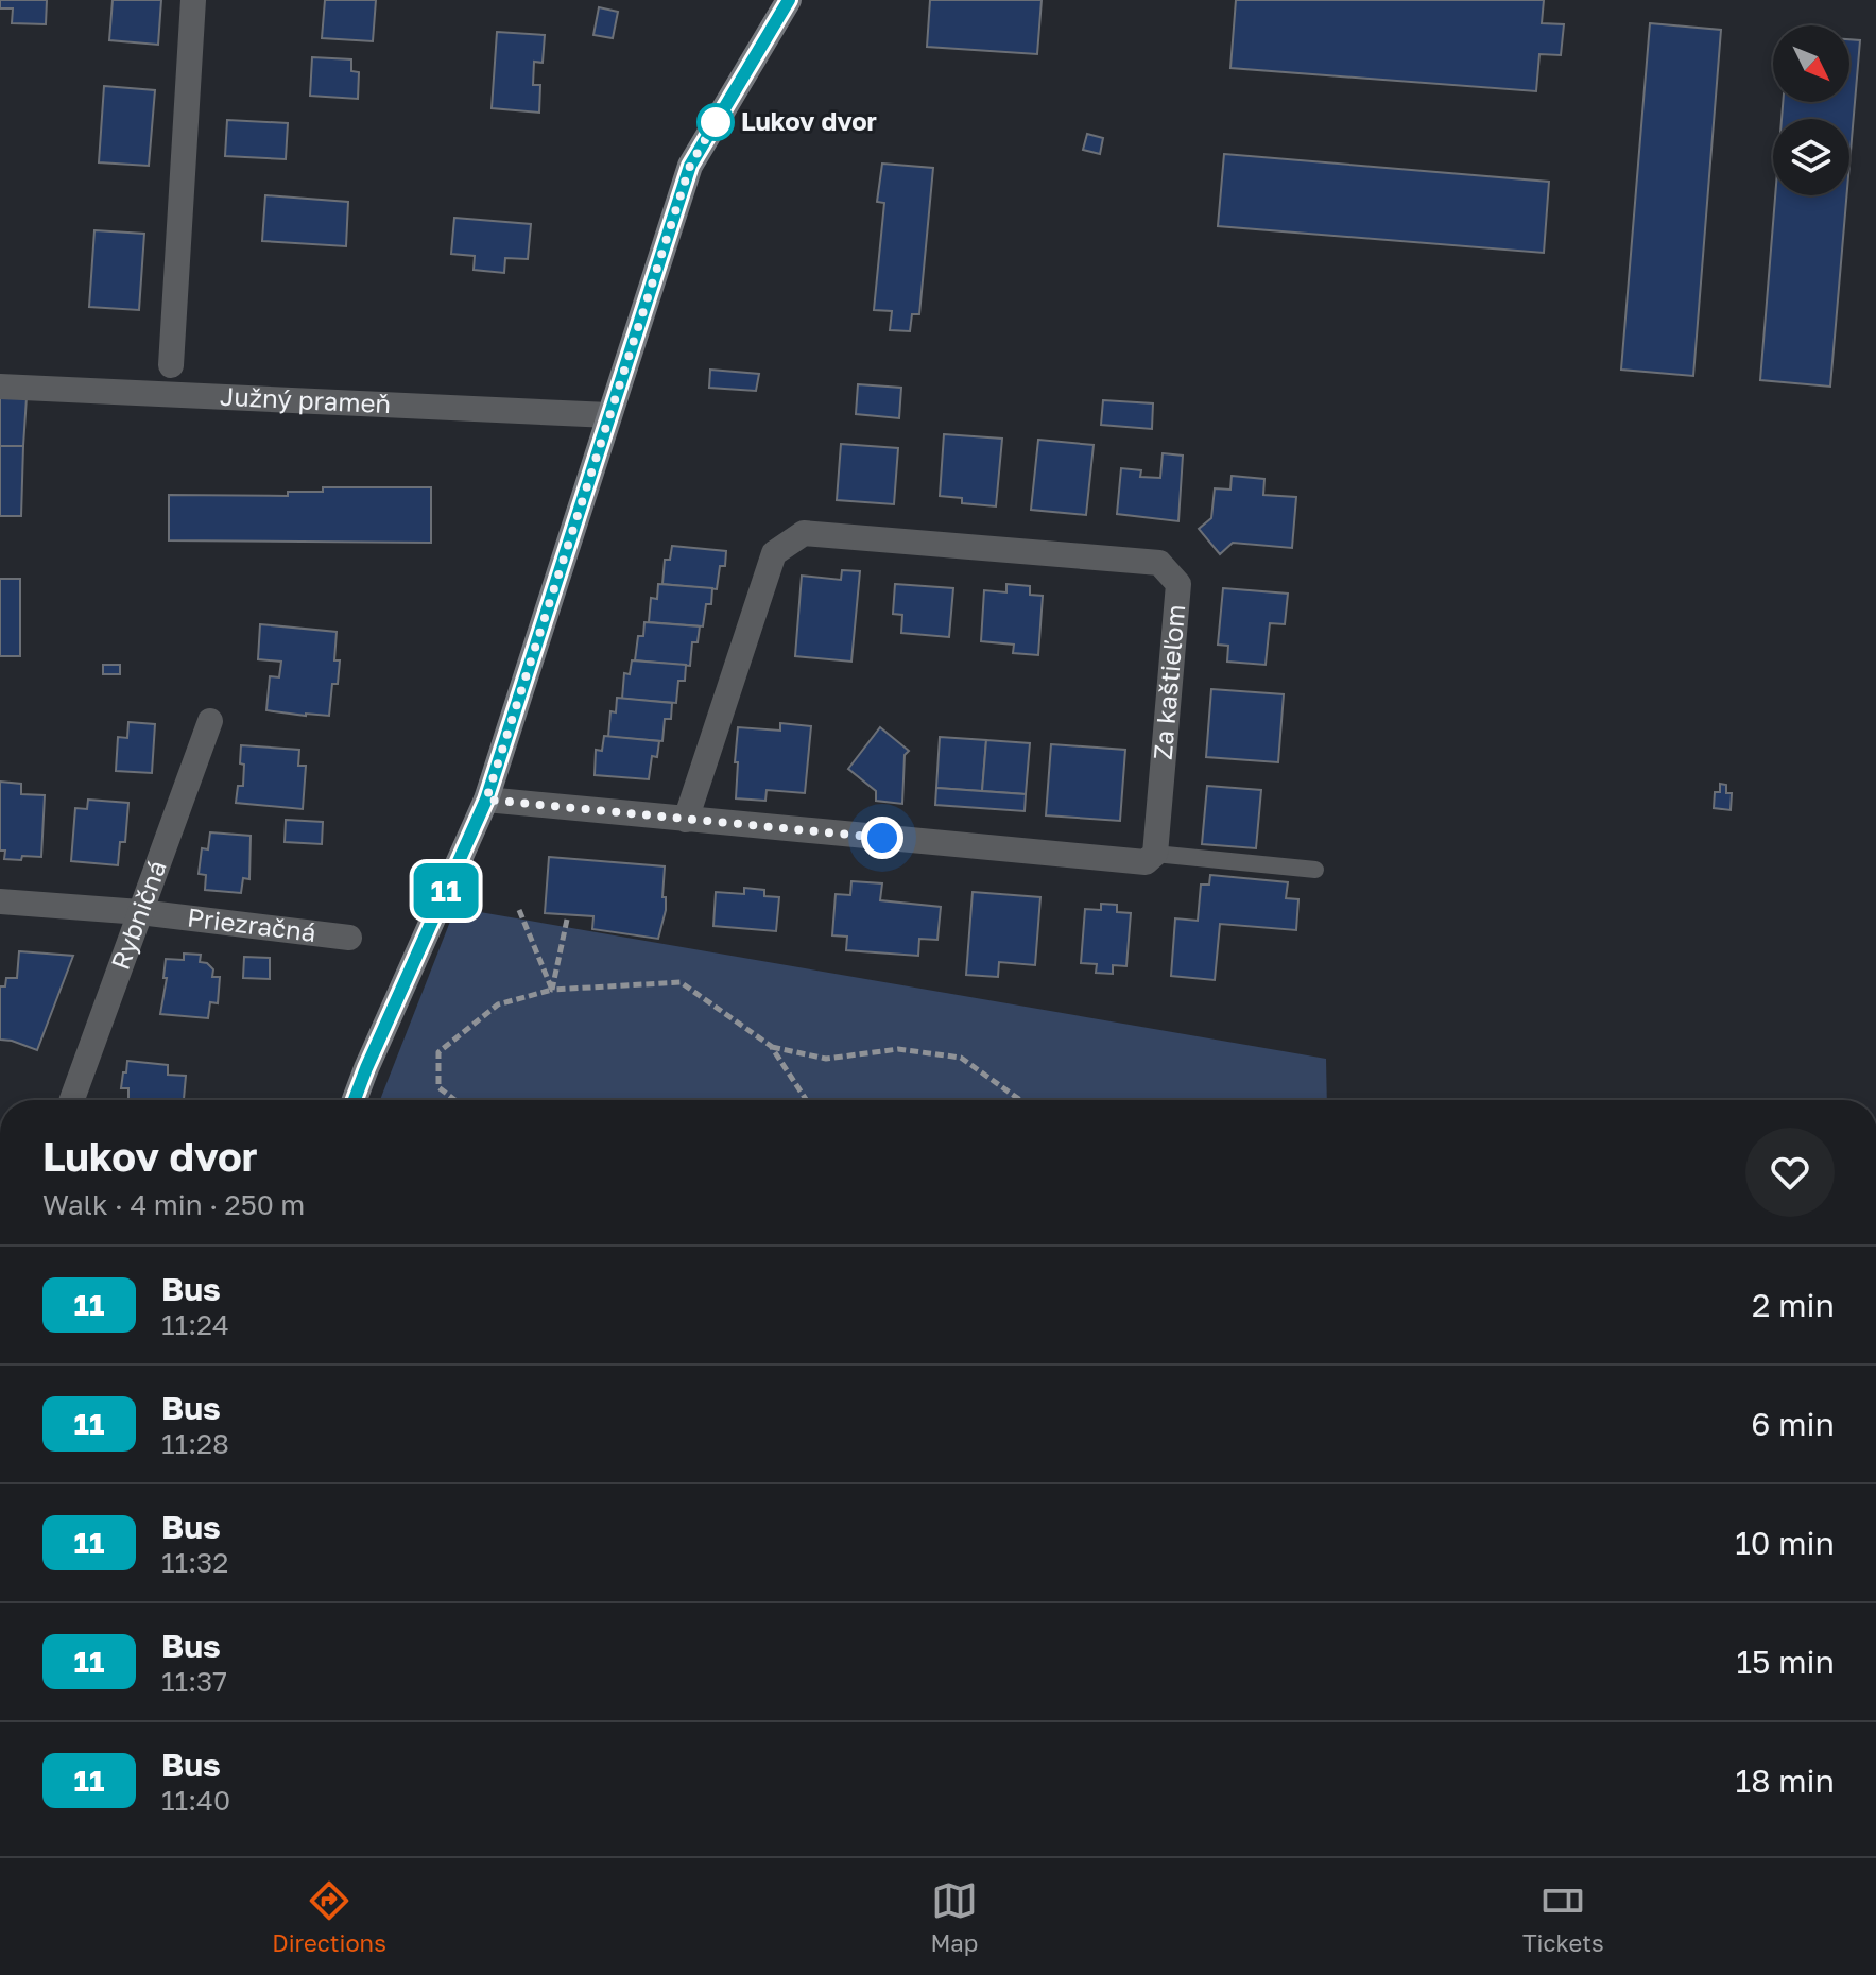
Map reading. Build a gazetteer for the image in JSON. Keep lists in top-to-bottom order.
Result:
{
  "streets": {
    "street": [
      "Južný prameň",
      "Za kaštieľom",
      "Rybničná",
      "Priezračná"
    ]
  },
  "crossings": [
    ["Rybničná", "Priezračná"]
  ],
  "places": ["Lukov dvor"],
  "lines": ["bus line 11"],
  "north": "bottom right",
  "page": {
    "on_map": "11",
    "heading": ["Lukov dvor", "Walk · 4 min · 250 m"],
    "list": [
      {
        "mark": "11",
        "name": "Bus",
        "note": "11:24",
        "value": "2 min"
      },
      {
        "mark": "11",
        "name": "Bus",
        "note": "11:28",
        "value": "6 min"
      },
      {
        "mark": "11",
        "name": "Bus",
        "note": "11:32",
        "value": "10 min"
      },
      {
        "mark": "11",
        "name": "Bus",
        "note": "11:37",
        "value": "15 min"
      },
      {
        "mark": "11",
        "name": "Bus",
        "note": "11:40",
        "value": "18 min"
      }
    ],
    "tabs": ["Directions", "Map", "Tickets"]
  }
}
